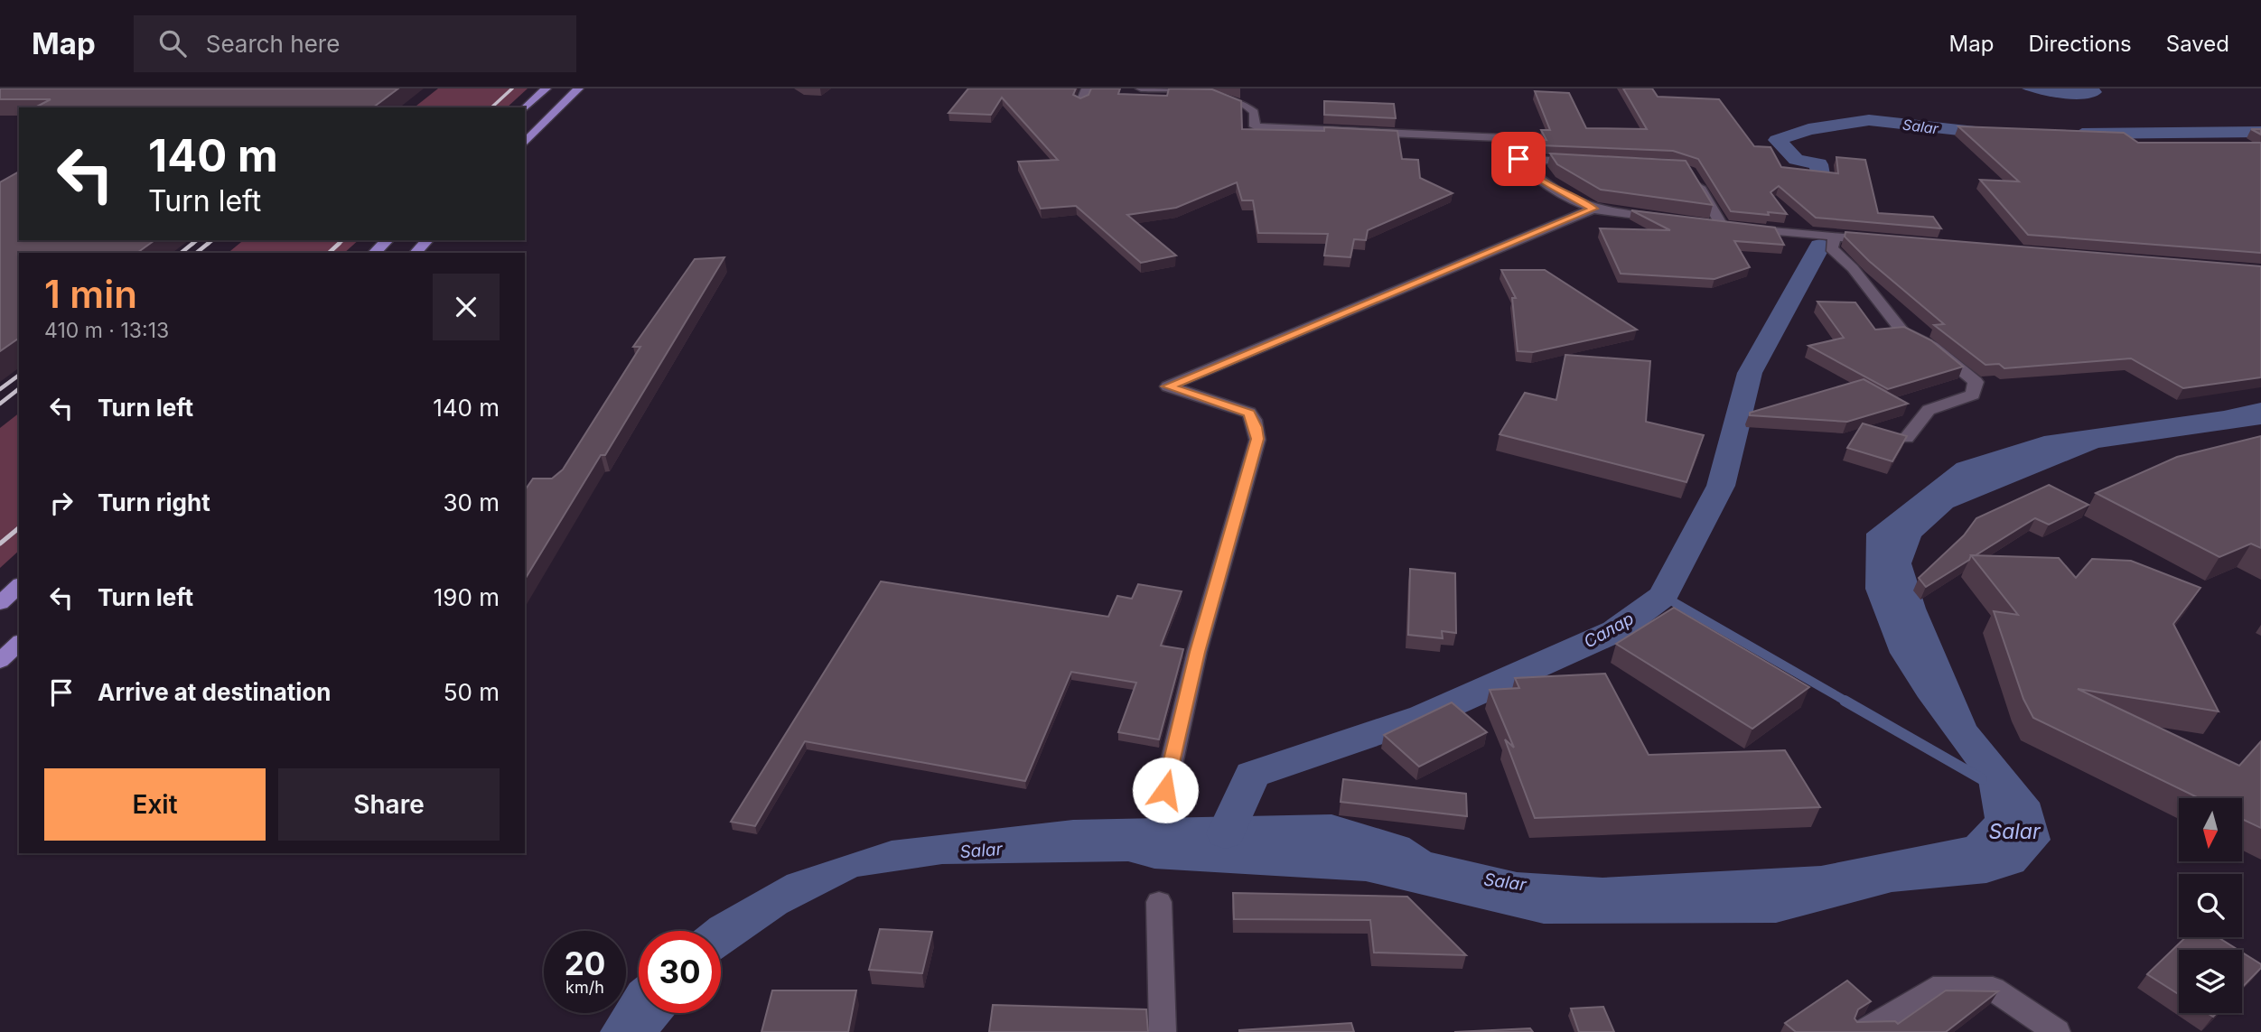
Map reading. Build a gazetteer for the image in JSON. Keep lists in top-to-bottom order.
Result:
{
  "water": ["Salar", "Салар"],
  "north": "bottom",
  "page": {
    "header": "Map",
    "search": "Search here",
    "nav": ["Map", "Directions", "Saved"],
    "turn": ["140 m", "Turn left"],
    "heading": ["1 min", "410 m · 13:13"],
    "list": [
      {
        "name": "Turn left",
        "value": "140 m"
      },
      {
        "name": "Turn right",
        "value": "30 m"
      },
      {
        "name": "Turn left",
        "value": "190 m"
      },
      {
        "name": "Arrive at destination",
        "value": "50 m"
      }
    ],
    "buttons": ["Exit", "Share"],
    "speed": "20 km/h",
    "limit": "30"
  }
}
